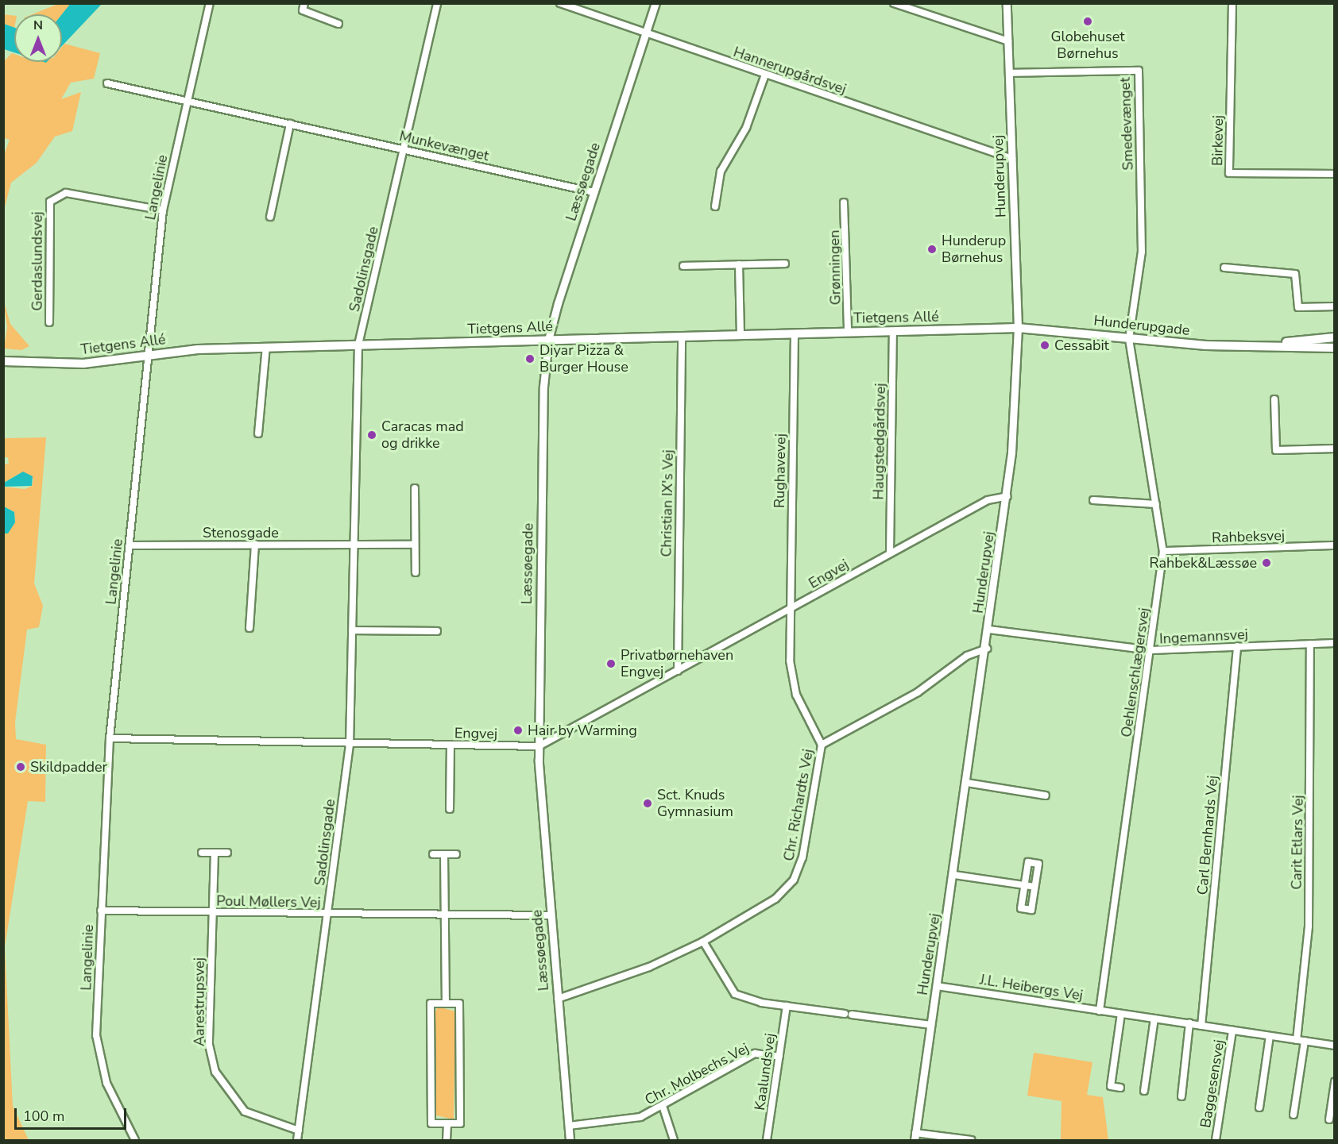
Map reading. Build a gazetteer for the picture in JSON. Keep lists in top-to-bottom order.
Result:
{
  "streets": {
    "main road": ["Tietgens Allé", "Hunderupgade"],
    "street": [
      "Hannerupgårdsvej",
      "Smedevænget",
      "Birkevej",
      "Munkevænget",
      "Hunderupvej",
      "Læssøegade",
      "Langelinie",
      "Gerdaslundsvej",
      "Grønningen",
      "Sadolinsgade",
      "Haugstedgårdsvej",
      "Rughavevej",
      "Christian IX's Vej",
      "Stenosgade",
      "Rahbeksvej",
      "Engvej",
      "Ingemannsvej",
      "Oehlenschlægersvej",
      "Chr. Richardts Vej",
      "Carl Bernhards Vej",
      "Carit Etlars Vej",
      "Poul Møllers Vej",
      "J.L. Heibergs Vej",
      "Aarestrupsvej",
      "Kaalundsvej",
      "Chr. Molbechs Vej",
      "Baggesensvej"
    ]
  },
  "crossings": [
    ["Hannerupgårdsvej", "Hunderupvej"],
    ["Hannerupgårdsvej", "Læssøegade"],
    ["Smedevænget", "Hunderupvej"],
    ["Smedevænget", "Oehlenschlægersvej"],
    ["Munkevænget", "Læssøegade"],
    ["Munkevænget", "Langelinie"],
    ["Munkevænget", "Sadolinsgade"],
    ["Hunderupvej", "Tietgens Allé"],
    ["Hunderupvej", "Hunderupgade"],
    ["Hunderupvej", "Engvej"],
    ["Hunderupvej", "Ingemannsvej"],
    ["Hunderupvej", "Chr. Richardts Vej"],
    ["Hunderupvej", "J.L. Heibergs Vej"],
    ["Læssøegade", "Tietgens Allé"],
    ["Læssøegade", "Engvej"],
    ["Læssøegade", "Chr. Richardts Vej"],
    ["Læssøegade", "Poul Møllers Vej"],
    ["Læssøegade", "Chr. Molbechs Vej"],
    ["Langelinie", "Gerdaslundsvej"],
    ["Langelinie", "Tietgens Allé"],
    ["Langelinie", "Stenosgade"],
    ["Langelinie", "Engvej"],
    ["Langelinie", "Poul Møllers Vej"],
    ["Grønningen", "Tietgens Allé"],
    ["Sadolinsgade", "Tietgens Allé"],
    ["Sadolinsgade", "Stenosgade"],
    ["Sadolinsgade", "Engvej"],
    ["Sadolinsgade", "Poul Møllers Vej"],
    ["Sadolinsgade", "Aarestrupsvej"],
    ["Tietgens Allé", "Hunderupgade"],
    ["Tietgens Allé", "Haugstedgårdsvej"],
    ["Tietgens Allé", "Rughavevej"],
    ["Tietgens Allé", "Christian IX's Vej"],
    ["Hunderupgade", "Oehlenschlægersvej"],
    ["Haugstedgårdsvej", "Engvej"],
    ["Rughavevej", "Engvej"],
    ["Rughavevej", "Chr. Richardts Vej"],
    ["Christian IX's Vej", "Engvej"],
    ["Rahbeksvej", "Oehlenschlægersvej"],
    ["Ingemannsvej", "Oehlenschlægersvej"],
    ["Ingemannsvej", "Carl Bernhards Vej"],
    ["Ingemannsvej", "Carit Etlars Vej"],
    ["Oehlenschlægersvej", "J.L. Heibergs Vej"],
    ["Carl Bernhards Vej", "J.L. Heibergs Vej"],
    ["Carit Etlars Vej", "J.L. Heibergs Vej"],
    ["Poul Møllers Vej", "Aarestrupsvej"],
    ["J.L. Heibergs Vej", "Baggesensvej"],
    ["Kaalundsvej", "Chr. Molbechs Vej"]
  ],
  "places": [
    "Globehuset Børnehus",
    "Hunderup Børnehus",
    "Cessabit",
    "Diyar Pizza & Burger House",
    "Caracas mad og drikke",
    "Rahbek&Læssøe",
    "Privatbørnehaven Engvej",
    "Hair by Warming",
    "Skildpadder",
    "Sct. Knuds Gymnasium"
  ],
  "scale_bar": "100 m",
  "north": "top"
}
